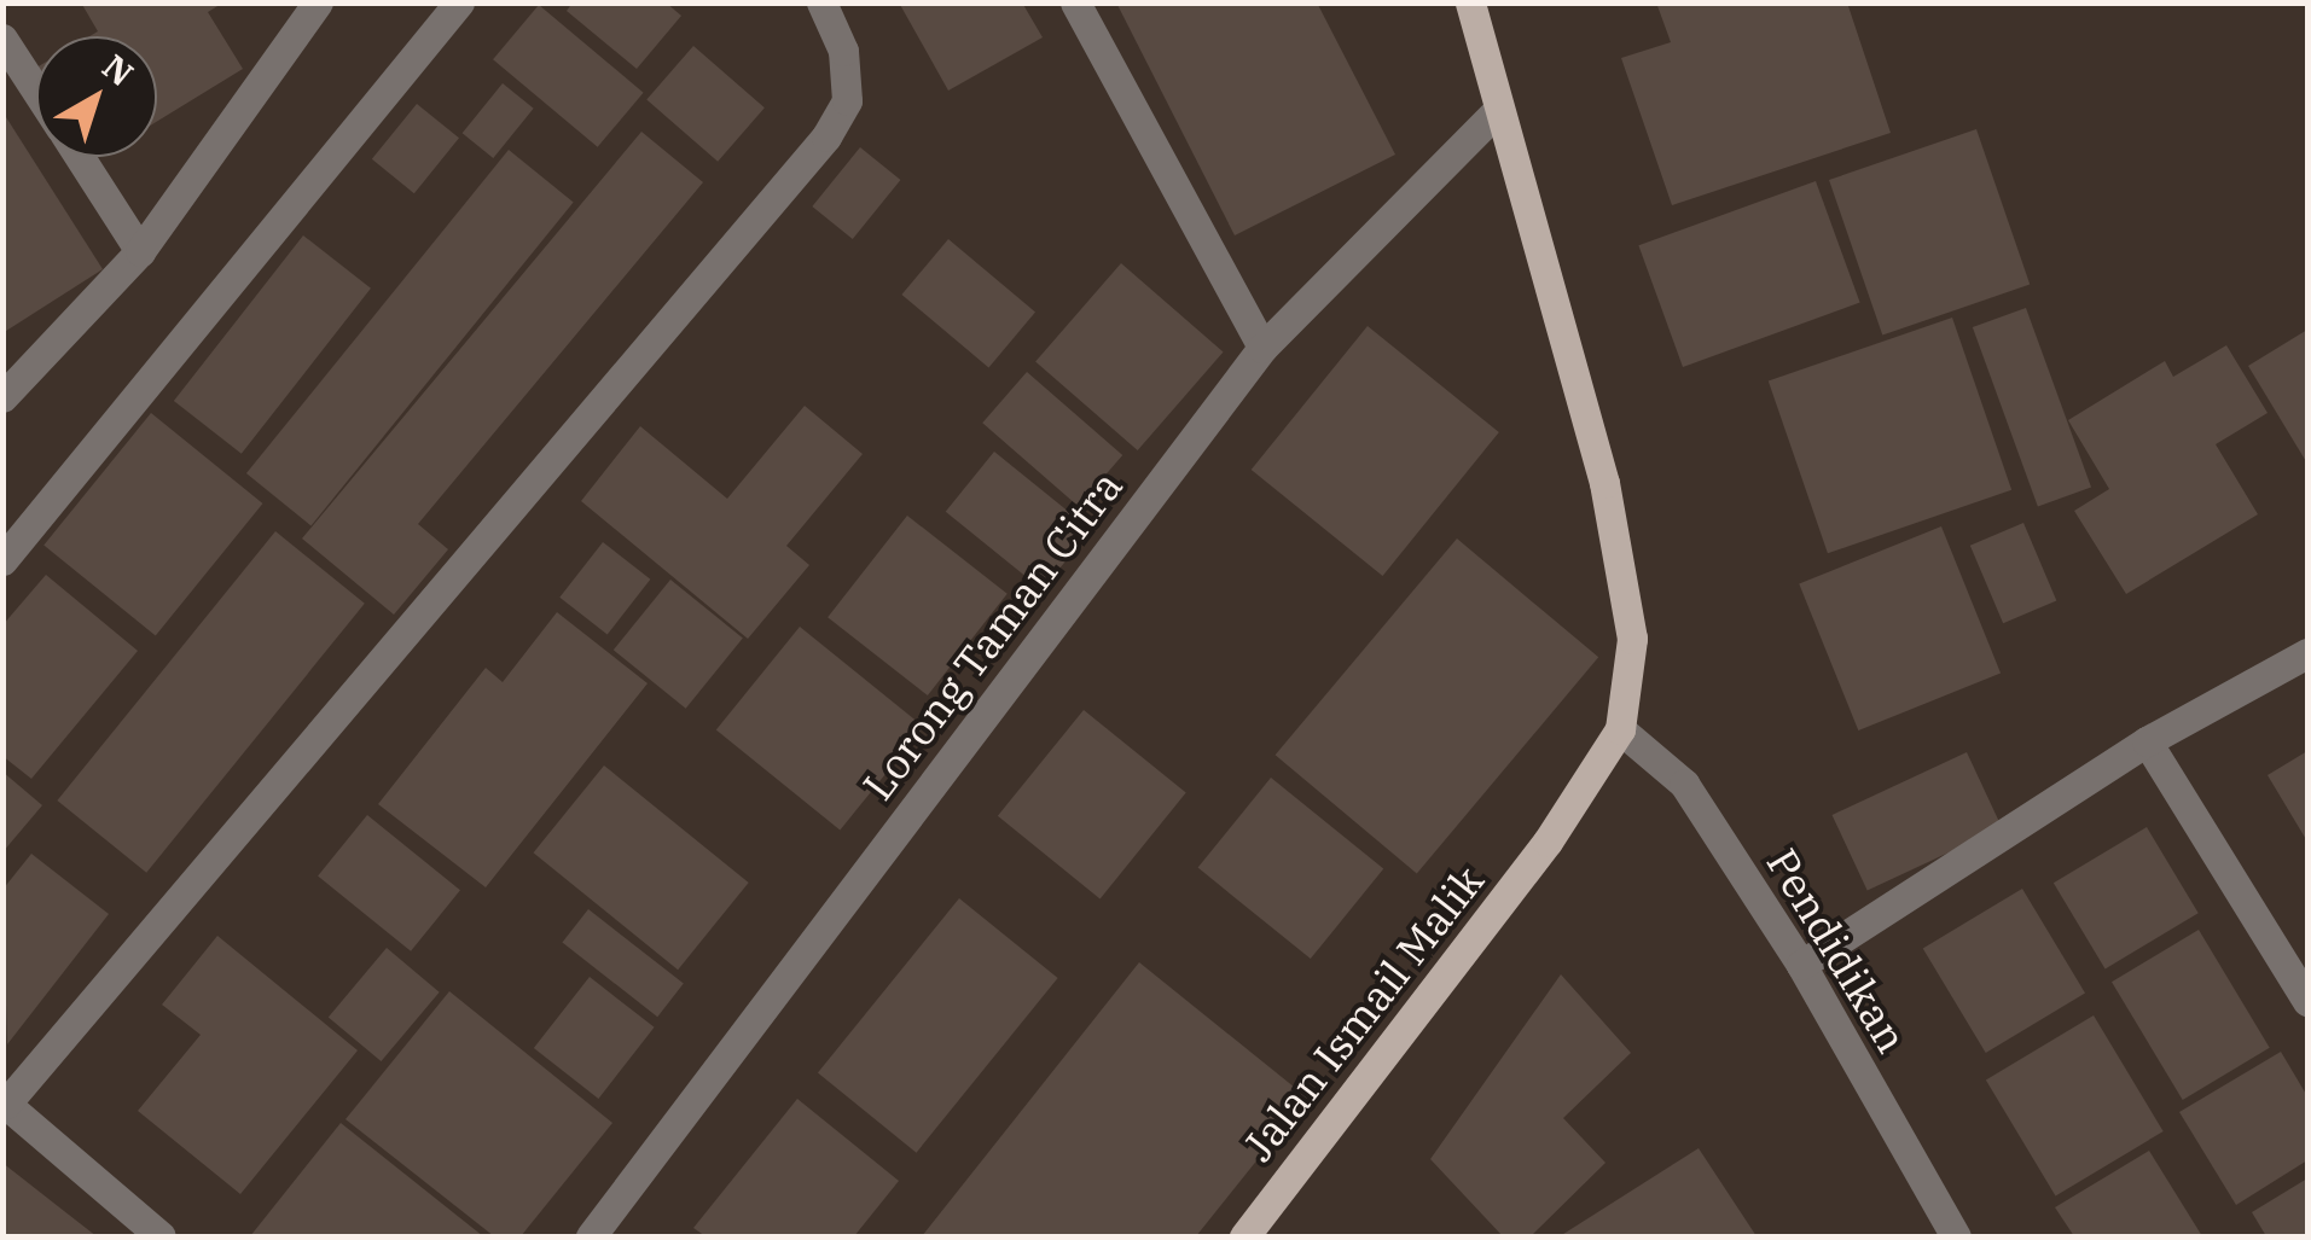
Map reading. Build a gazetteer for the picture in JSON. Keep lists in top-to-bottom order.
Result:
{
  "streets": {
    "main road": ["Jalan Ismail Malik"],
    "street": ["Lorong Taman Citra", "Pendidikan"]
  },
  "crossings": [
    ["Pendidikan", "Jalan Ismail Malik"]
  ],
  "north": "top right"
}
